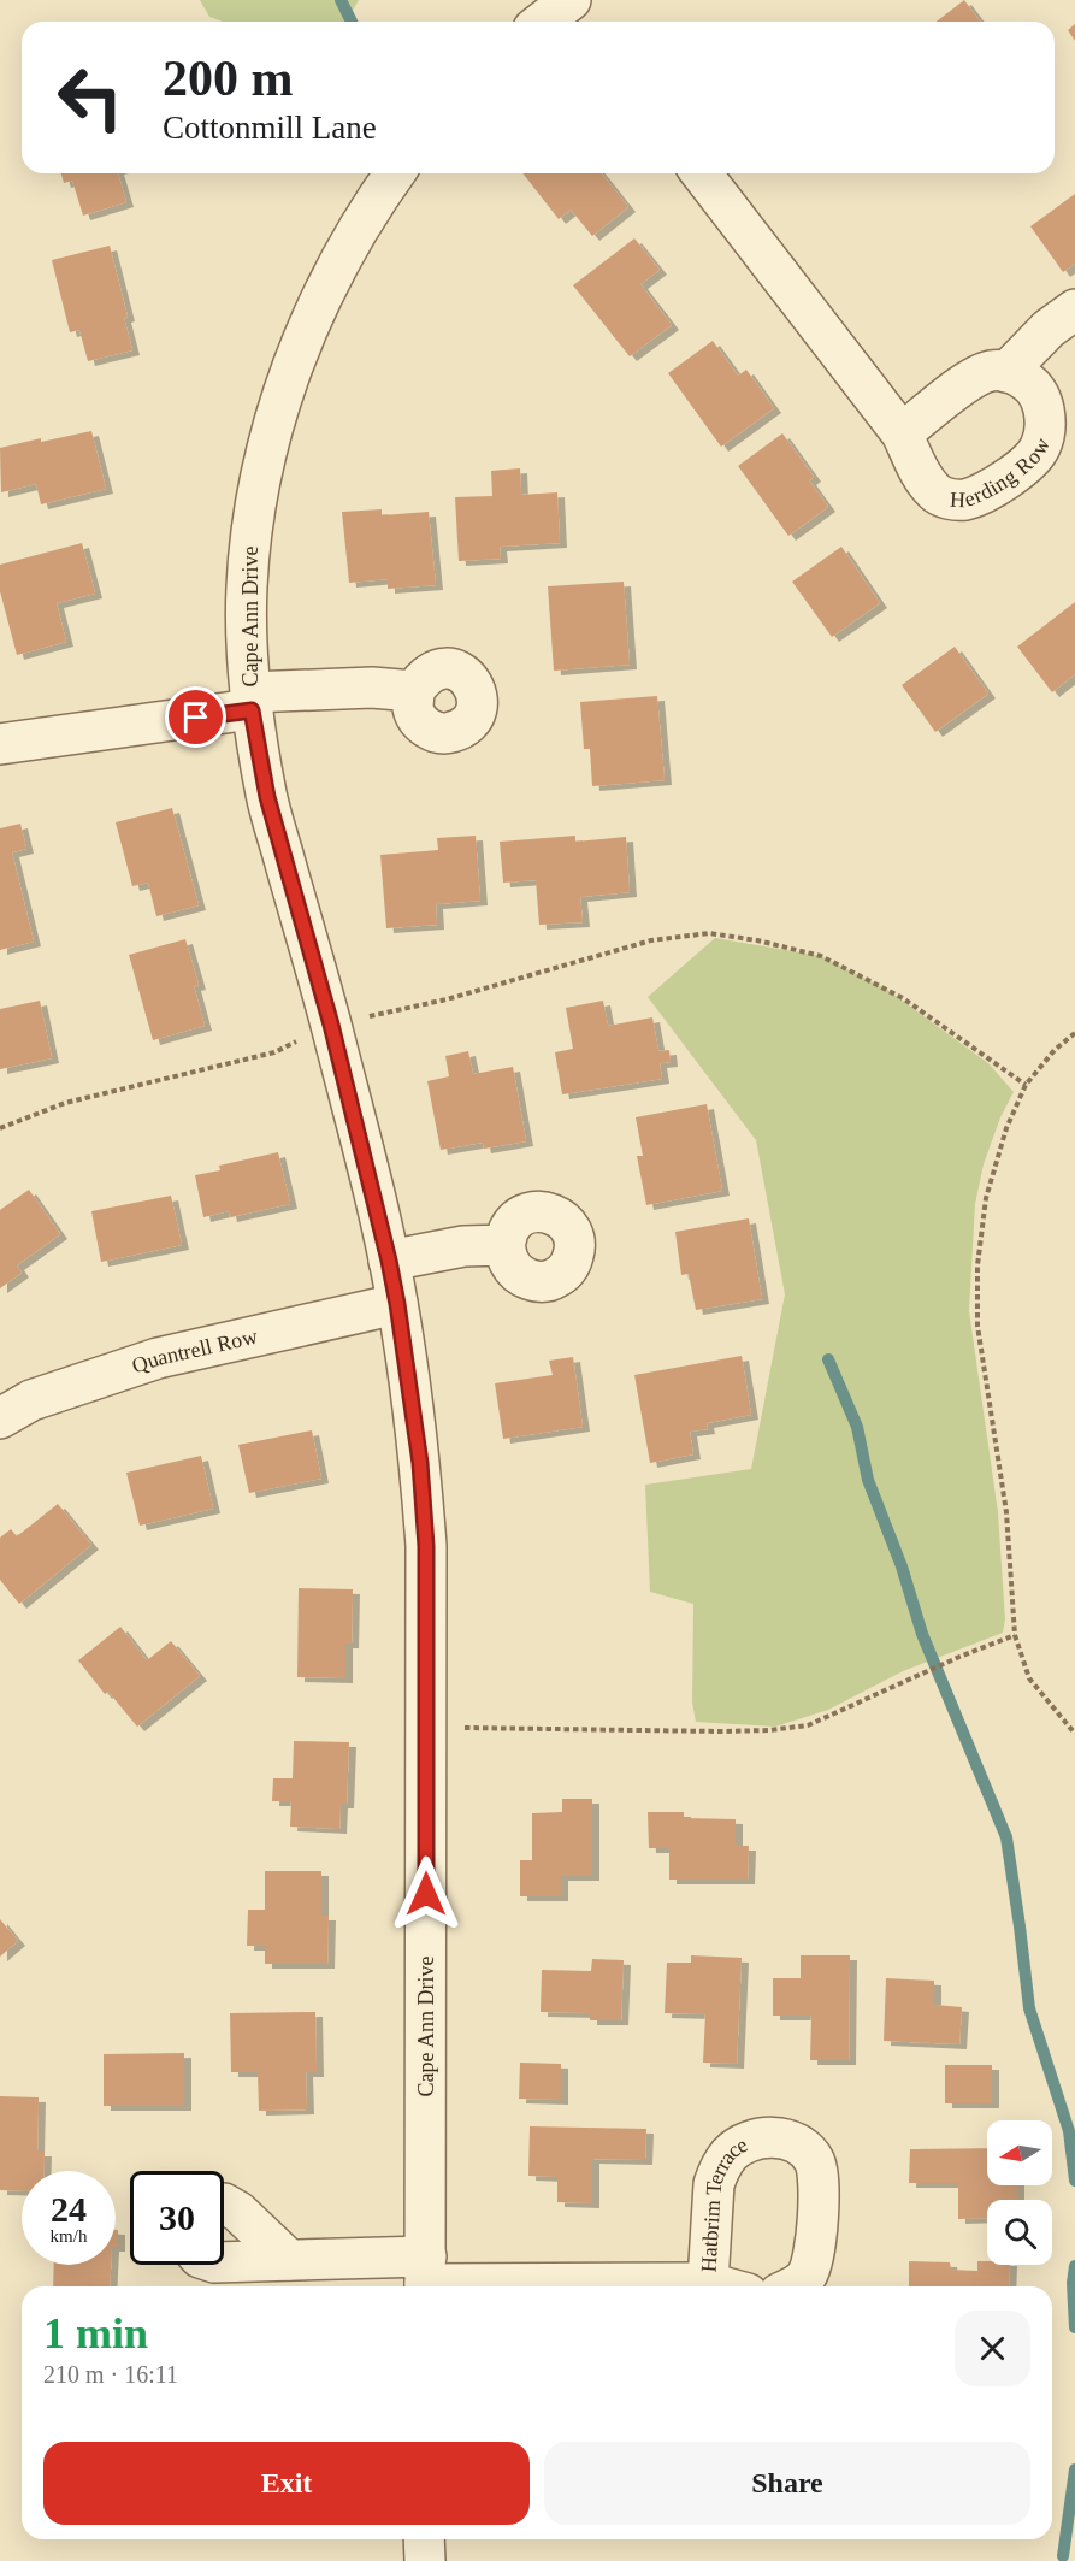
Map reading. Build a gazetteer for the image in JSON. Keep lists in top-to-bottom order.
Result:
{
  "streets": {
    "street": [
      "Herding Row",
      "Cape Ann Drive",
      "Quantrell Row",
      "Hatbrim Terrace"
    ]
  },
  "crossings": [
    ["Cape Ann Drive", "Quantrell Row"],
    ["Cape Ann Drive", "Hatbrim Terrace"]
  ],
  "north": "left",
  "page": {
    "turn": ["200 m", "Cottonmill Lane"],
    "speed": "24 km/h",
    "limit": "30",
    "heading": ["1 min", "210 m · 16:11"],
    "buttons": ["Exit", "Share"]
  }
}
